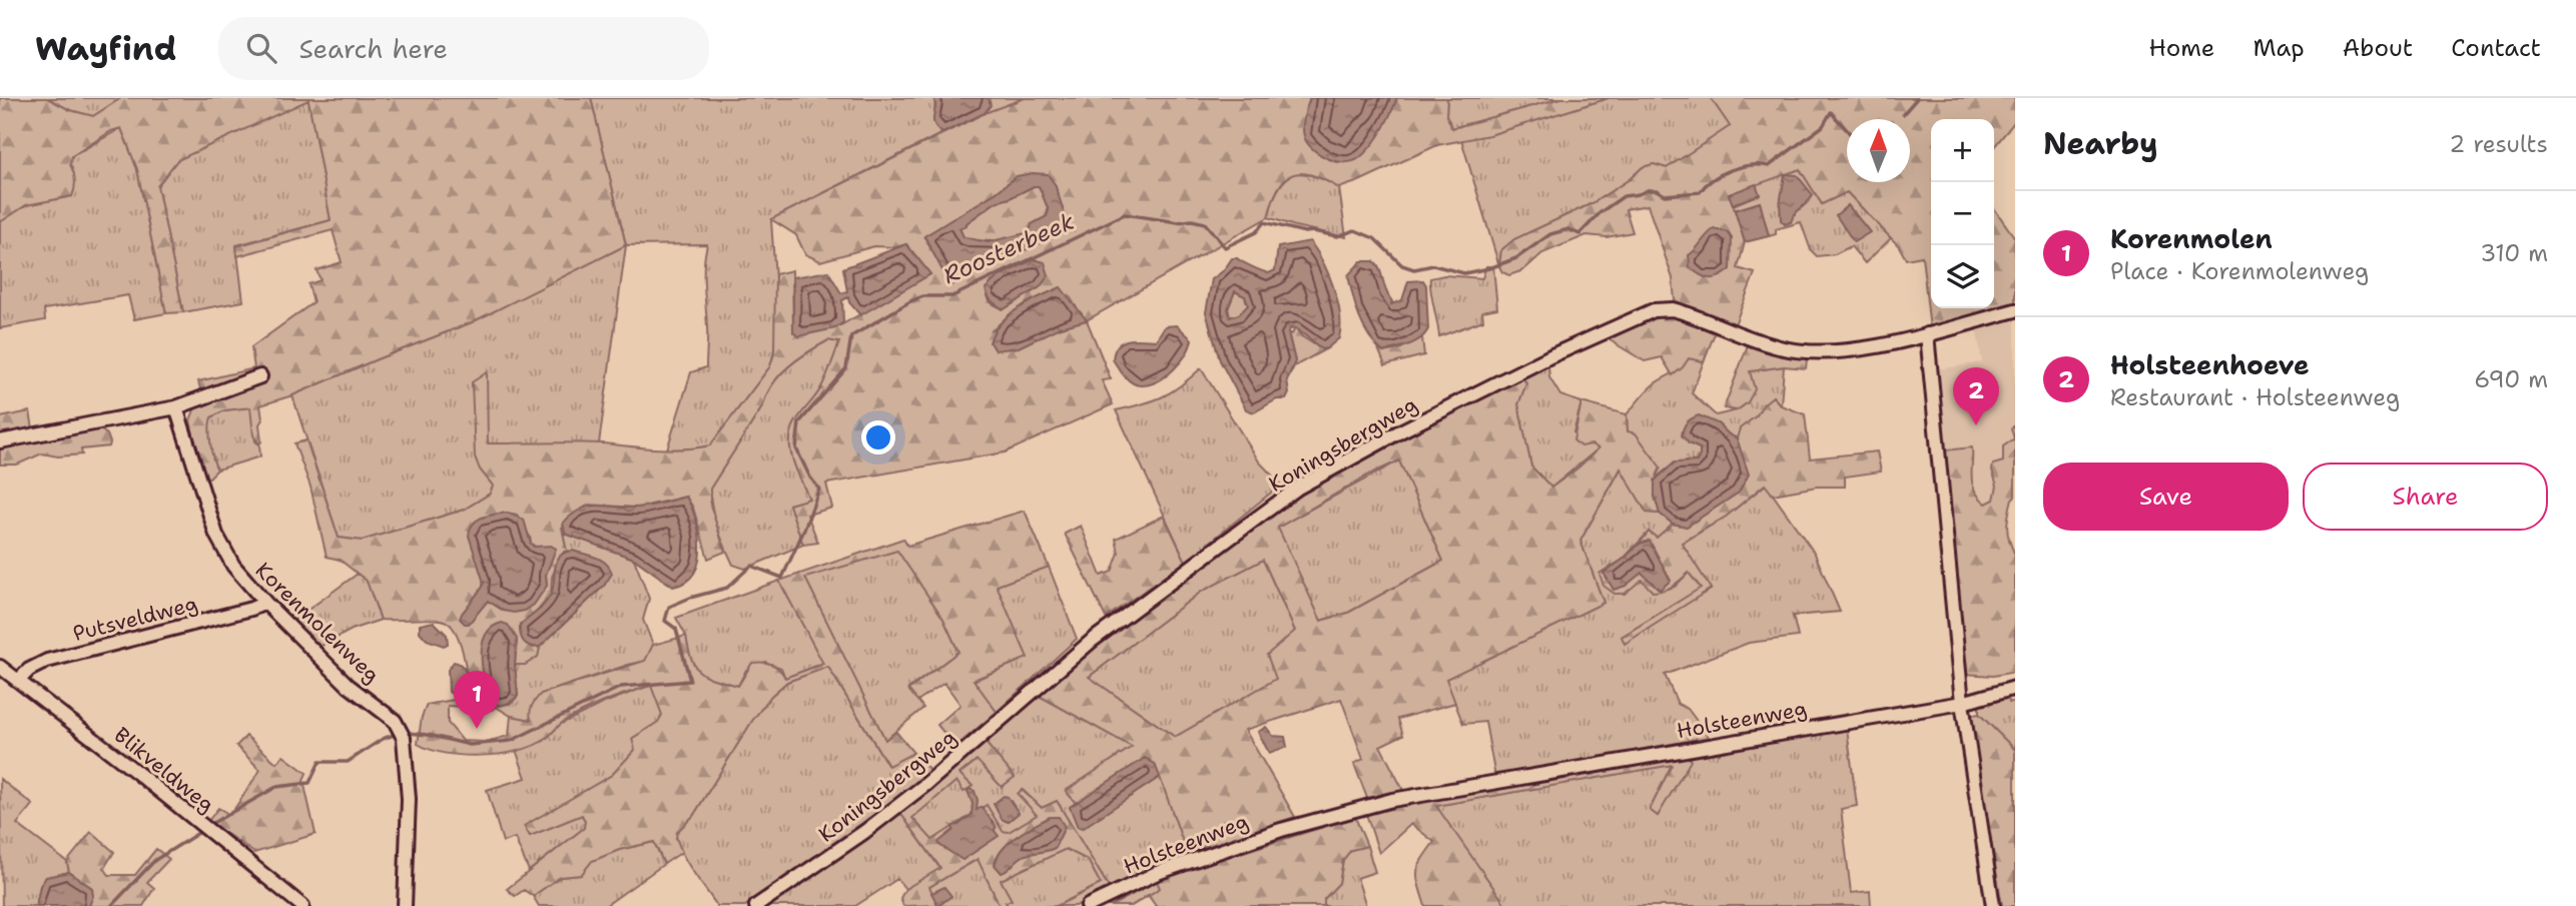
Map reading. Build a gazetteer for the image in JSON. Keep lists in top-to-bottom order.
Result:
{
  "streets": {
    "street": [
      "Koningsbergweg",
      "Putsveldweg",
      "Korenmolenweg",
      "Holsteenweg",
      "Blikveldweg"
    ]
  },
  "crossings": [
    ["Putsveldweg", "Korenmolenweg"],
    ["Putsveldweg", "Blikveldweg"]
  ],
  "water": ["Roosterbeek"],
  "north": "top",
  "page": {
    "header": "Wayfind",
    "search": "Search here",
    "nav": [
      "Home",
      "Map",
      "About",
      "Contact"
    ],
    "heading": ["Nearby", "2 results"],
    "map_buttons": ["+", "−"],
    "list": [
      {
        "mark": "1",
        "name": "Korenmolen",
        "note": "Place · Korenmolenweg",
        "value": "310 m"
      },
      {
        "mark": "2",
        "name": "Holsteenhoeve",
        "note": "Restaurant · Holsteenweg",
        "value": "690 m"
      }
    ],
    "pins": ["2", "1"],
    "buttons": ["Save", "Share"]
  }
}
